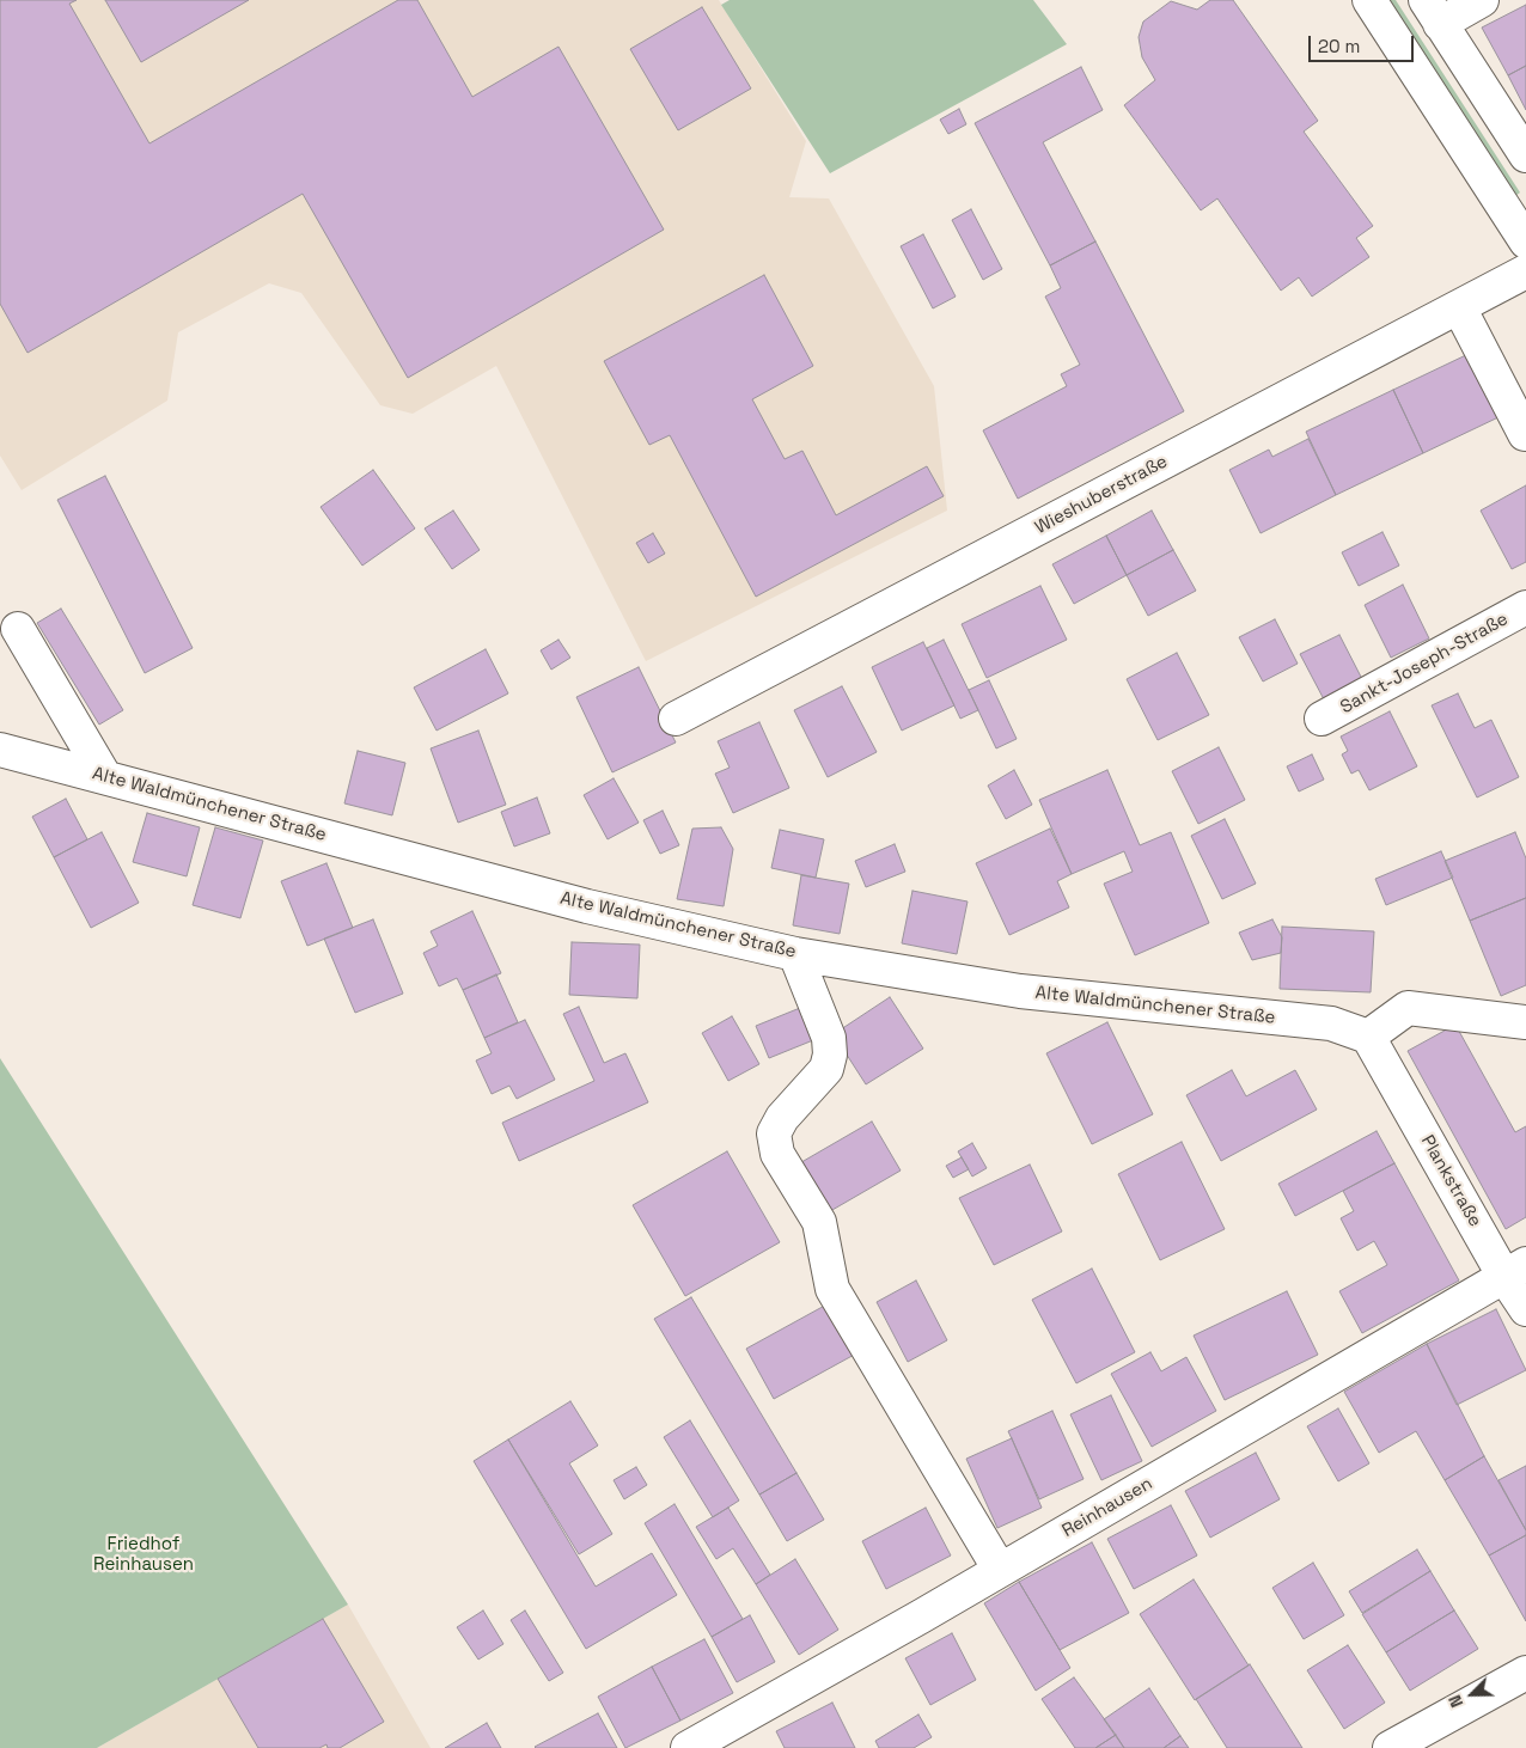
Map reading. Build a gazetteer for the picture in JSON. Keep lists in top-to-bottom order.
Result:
{
  "streets": {
    "street": [
      "Wieshuberstraße",
      "Sankt-Joseph-Straße",
      "Alte Waldmünchener Straße",
      "Plankstraße",
      "Reinhausen"
    ]
  },
  "crossings": [
    ["Alte Waldmünchener Straße", "Plankstraße"],
    ["Plankstraße", "Reinhausen"]
  ],
  "parks": ["Friedhof Reinhausen"],
  "scale_bar": "20 m",
  "north": "bottom left"
}
